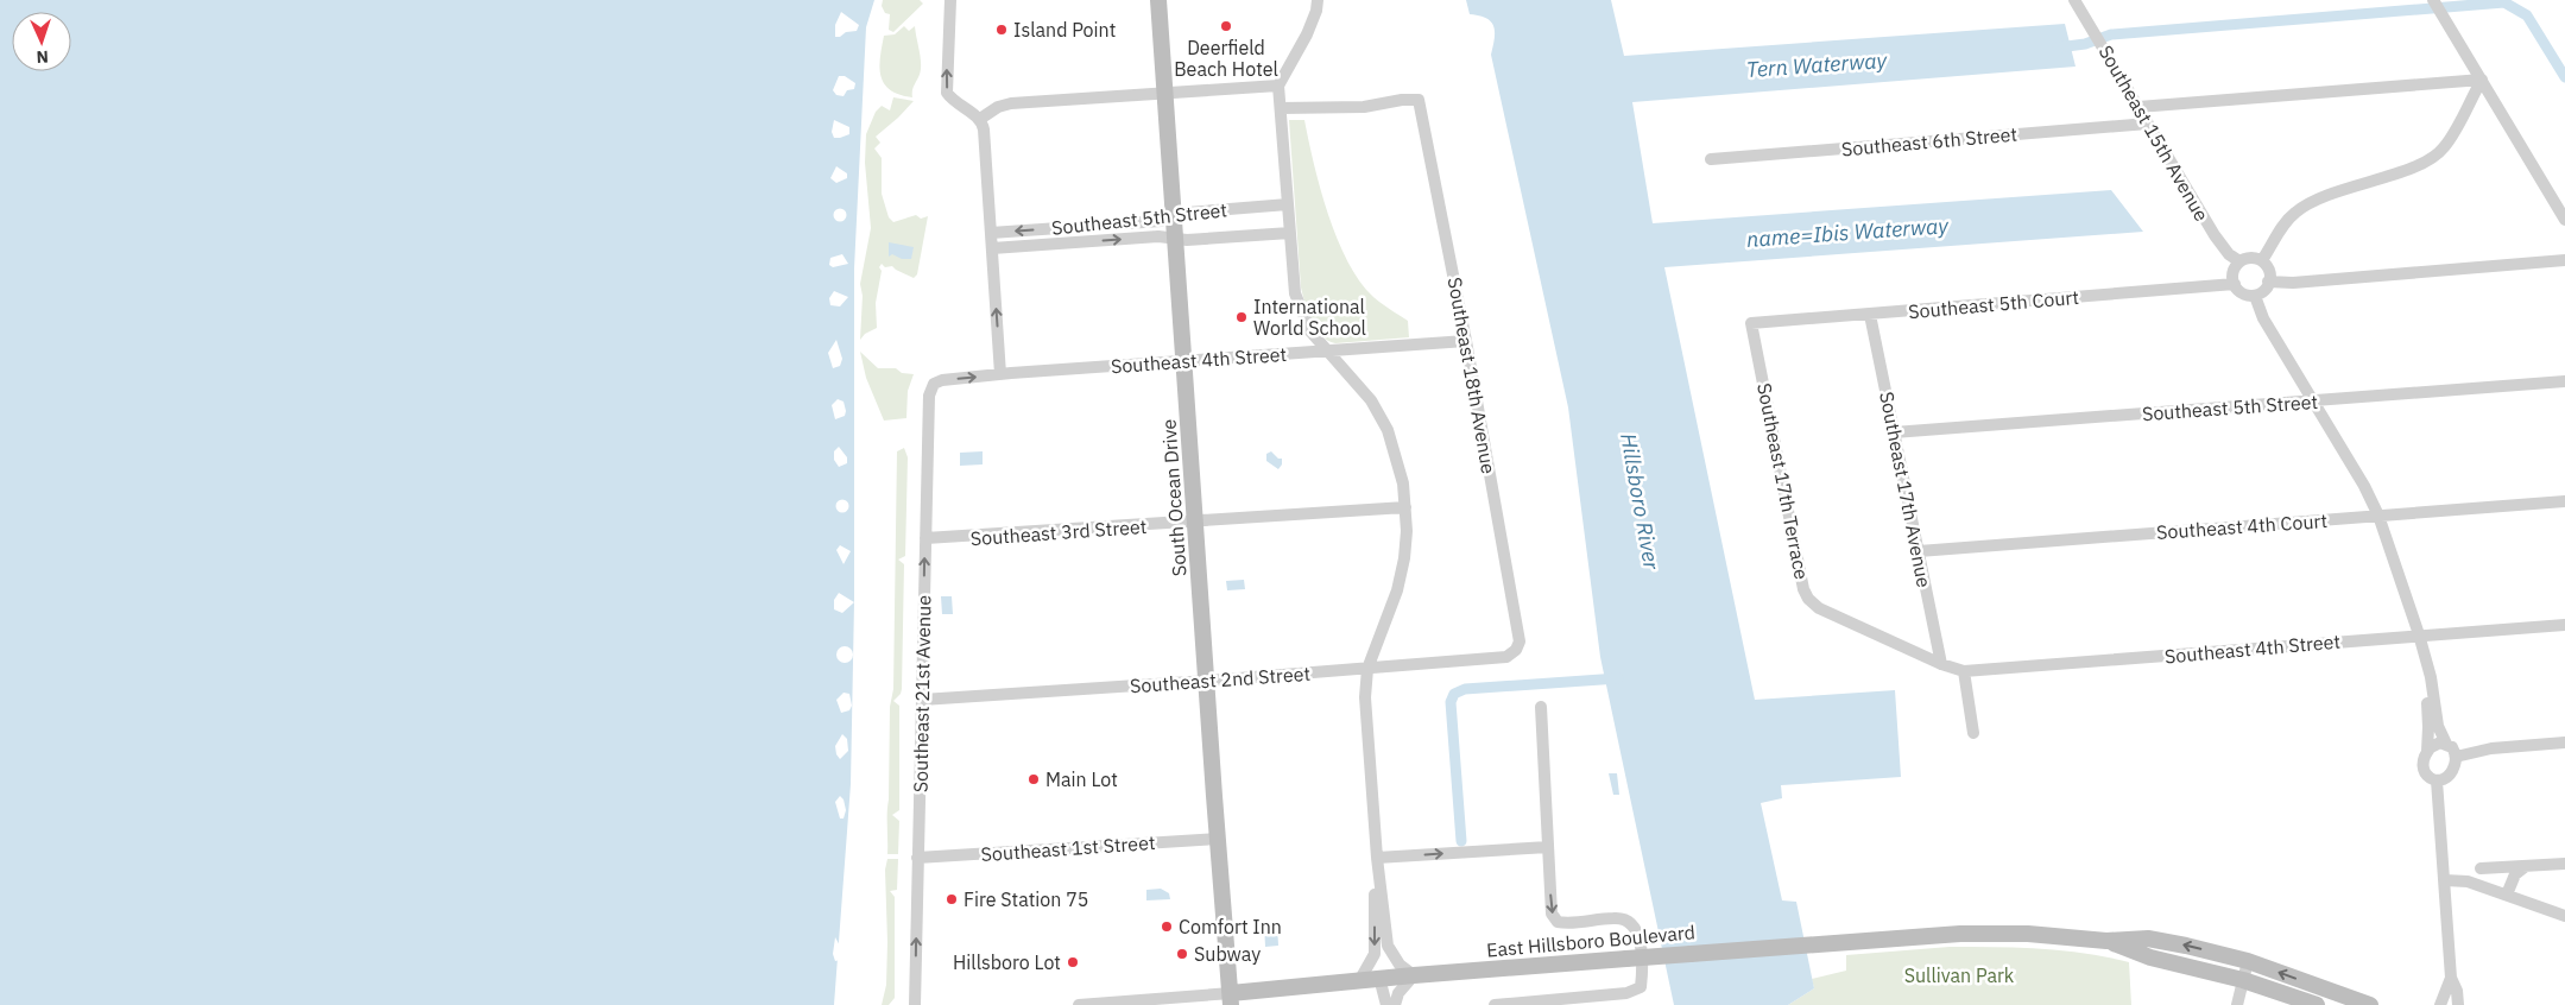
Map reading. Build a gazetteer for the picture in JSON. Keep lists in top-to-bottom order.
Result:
{
  "streets": {
    "main road": ["South Ocean Drive", "East Hillsboro Boulevard"],
    "street": [
      "Southeast 15th Avenue",
      "Southeast 6th Street",
      "Southeast 5th Street",
      "Southeast 5th Court",
      "Southeast 4th Street",
      "Southeast 18th Avenue",
      "Southeast 17th Terrace",
      "Southeast 17th Avenue",
      "Southeast 4th Court",
      "Southeast 3rd Street",
      "Southeast 2nd Street",
      "Southeast 21st Avenue",
      "Southeast 1st Street"
    ]
  },
  "crossings": [
    ["Southeast 15th Avenue", "Southeast 6th Street"],
    ["Southeast 15th Avenue", "Southeast 5th Court"],
    ["Southeast 5th Street", "Southeast 17th Avenue"],
    ["Southeast 5th Street", "South Ocean Drive"],
    ["Southeast 5th Court", "Southeast 17th Terrace"],
    ["Southeast 5th Court", "Southeast 17th Avenue"],
    ["Southeast 4th Street", "Southeast 18th Avenue"],
    ["Southeast 4th Street", "Southeast 17th Terrace"],
    ["Southeast 4th Street", "Southeast 17th Avenue"],
    ["Southeast 4th Street", "South Ocean Drive"],
    ["Southeast 4th Street", "Southeast 21st Avenue"],
    ["Southeast 18th Avenue", "Southeast 2nd Street"],
    ["Southeast 17th Terrace", "Southeast 17th Avenue"],
    ["Southeast 17th Avenue", "Southeast 4th Court"],
    ["South Ocean Drive", "Southeast 3rd Street"],
    ["South Ocean Drive", "Southeast 2nd Street"],
    ["South Ocean Drive", "Southeast 1st Street"],
    ["South Ocean Drive", "East Hillsboro Boulevard"],
    ["Southeast 3rd Street", "Southeast 21st Avenue"],
    ["Southeast 2nd Street", "Southeast 21st Avenue"],
    ["Southeast 21st Avenue", "Southeast 1st Street"]
  ],
  "one_way": ["Southeast 21st Avenue"],
  "water": ["Tern Waterway", "name=Ibis Waterway", "Hillsboro River"],
  "parks": ["Sullivan Park"],
  "places": [
    "Deerfield Beach Hotel",
    "Island Point",
    "International World School",
    "Main Lot",
    "Fire Station 75",
    "Comfort Inn",
    "Subway",
    "Hillsboro Lot"
  ],
  "north": "bottom"
}
